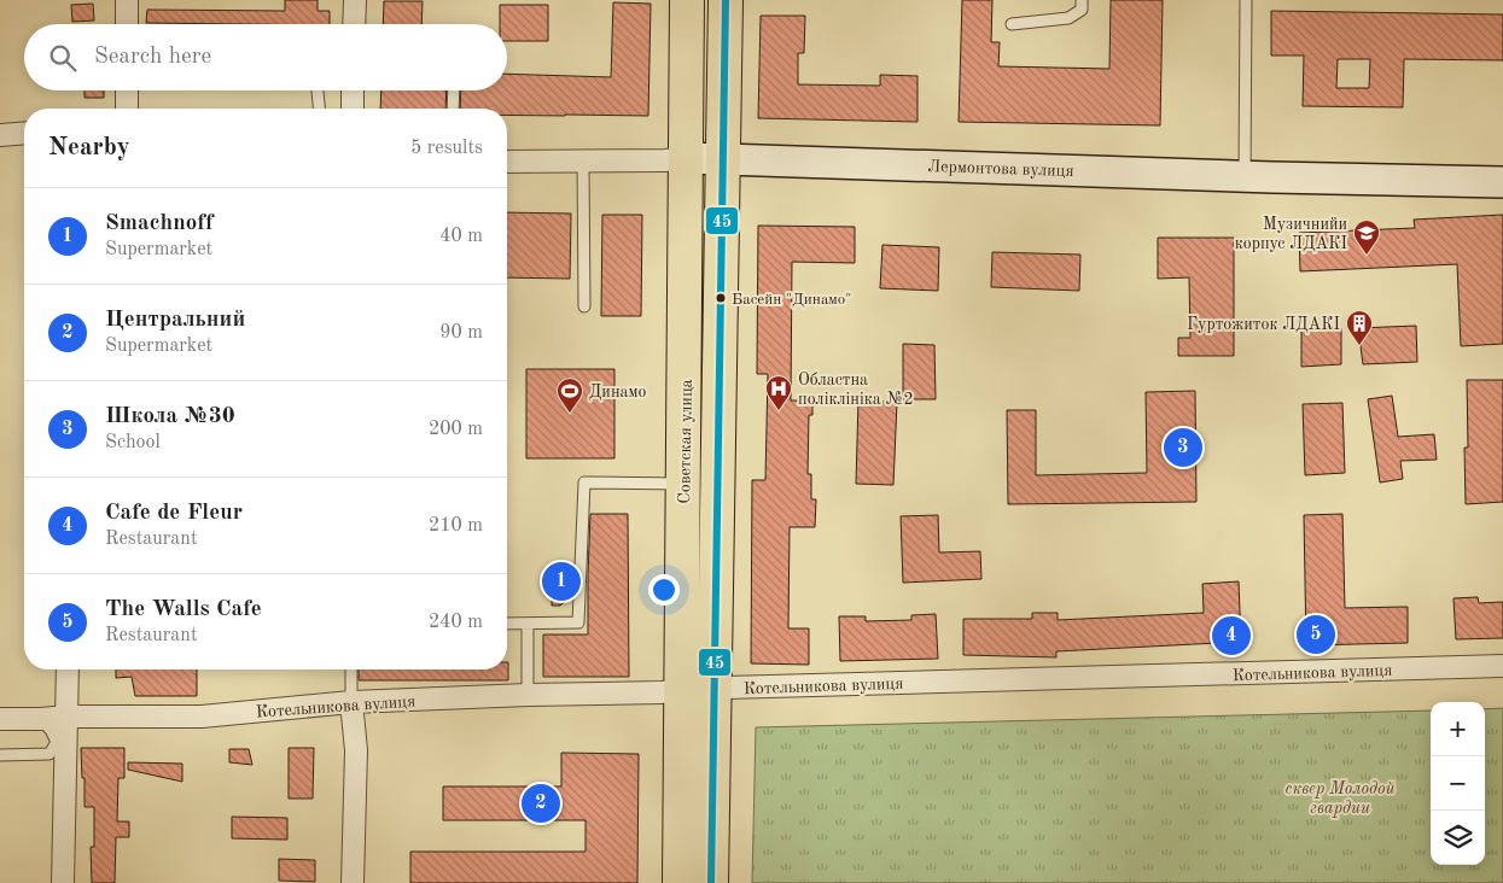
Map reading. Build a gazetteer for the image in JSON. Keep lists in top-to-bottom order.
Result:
{
  "streets": {
    "main road": ["Советская улица"],
    "street": ["Лермонтова вулиця", "Котельникова вулиця"]
  },
  "crossings": [
    ["Лермонтова вулиця", "Советская улица"],
    ["Советская улица", "Котельникова вулиця"]
  ],
  "parks": ["сквер Молодой гвардии"],
  "places": {
    "school or university": ["Музичнийи корпус ЛДАКІ"],
    "other": ["Басейн \"Динамо\""],
    "building": ["Гуртожиток ЛДАКІ"],
    "hospital": ["Областна поліклініка №2"],
    "sports": ["Динамо"]
  },
  "lines": ["transit line 45"],
  "page": {
    "search": "Search here",
    "heading": ["Nearby", "5 results"],
    "list": [
      {
        "mark": "1",
        "name": "Smachnoff",
        "note": "Supermarket",
        "value": "40 m"
      },
      {
        "mark": "2",
        "name": "Центральний",
        "note": "Supermarket",
        "value": "90 m"
      },
      {
        "mark": "3",
        "name": "Школа №30",
        "note": "School",
        "value": "200 m"
      },
      {
        "mark": "4",
        "name": "Cafe de Fleur",
        "note": "Restaurant",
        "value": "210 m"
      },
      {
        "mark": "5",
        "name": "The Walls Cafe",
        "note": "Restaurant",
        "value": "240 m"
      }
    ],
    "pins": [
      "3",
      "1",
      "5",
      "4",
      "2"
    ],
    "map_buttons": ["+", "−"]
  }
}
